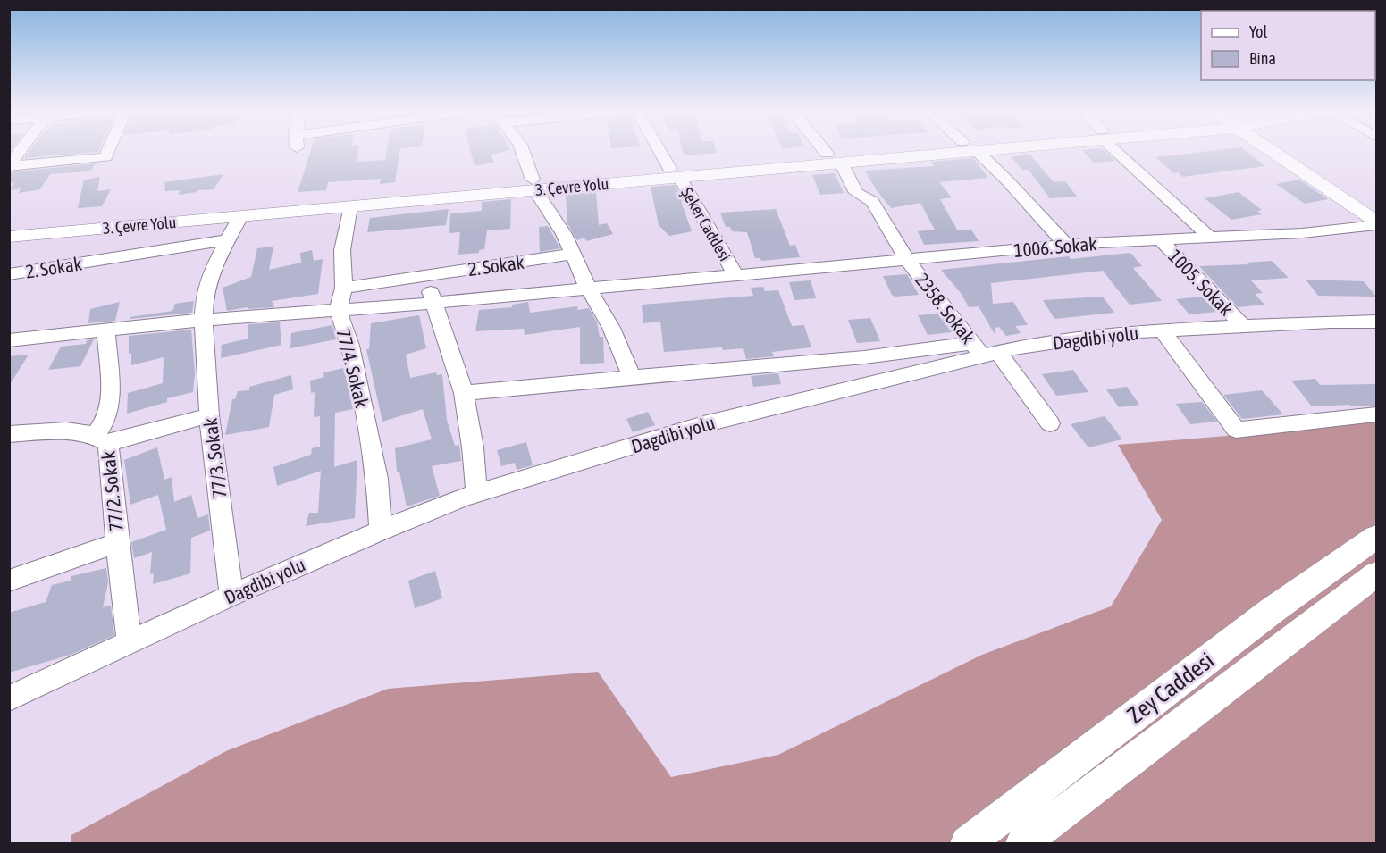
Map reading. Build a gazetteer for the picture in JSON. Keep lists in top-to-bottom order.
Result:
{
  "streets": {
    "main road": ["3. Çevre Yolu", "Zey Caddesi"],
    "street": [
      "Şeker Caddesi",
      "1006. Sokak",
      "2. Sokak",
      "1005. Sokak",
      "2358. Sokak",
      "Dagdibi yolu",
      "77/4. Sokak",
      "77/3. Sokak",
      "77/2. Sokak"
    ]
  },
  "crossings": [
    ["3. Çevre Yolu", "Şeker Caddesi"],
    ["3. Çevre Yolu", "2358. Sokak"],
    ["3. Çevre Yolu", "77/4. Sokak"],
    ["3. Çevre Yolu", "77/3. Sokak"],
    ["Şeker Caddesi", "1006. Sokak"],
    ["1006. Sokak", "1005. Sokak"],
    ["1006. Sokak", "2358. Sokak"],
    ["1006. Sokak", "77/4. Sokak"],
    ["1006. Sokak", "77/3. Sokak"],
    ["2. Sokak", "77/4. Sokak"],
    ["2. Sokak", "77/3. Sokak"],
    ["1005. Sokak", "Dagdibi yolu"],
    ["2358. Sokak", "Dagdibi yolu"],
    ["Dagdibi yolu", "77/4. Sokak"],
    ["Dagdibi yolu", "77/3. Sokak"],
    ["Dagdibi yolu", "77/2. Sokak"]
  ],
  "legend": ["Yol", "Bina"]
}
